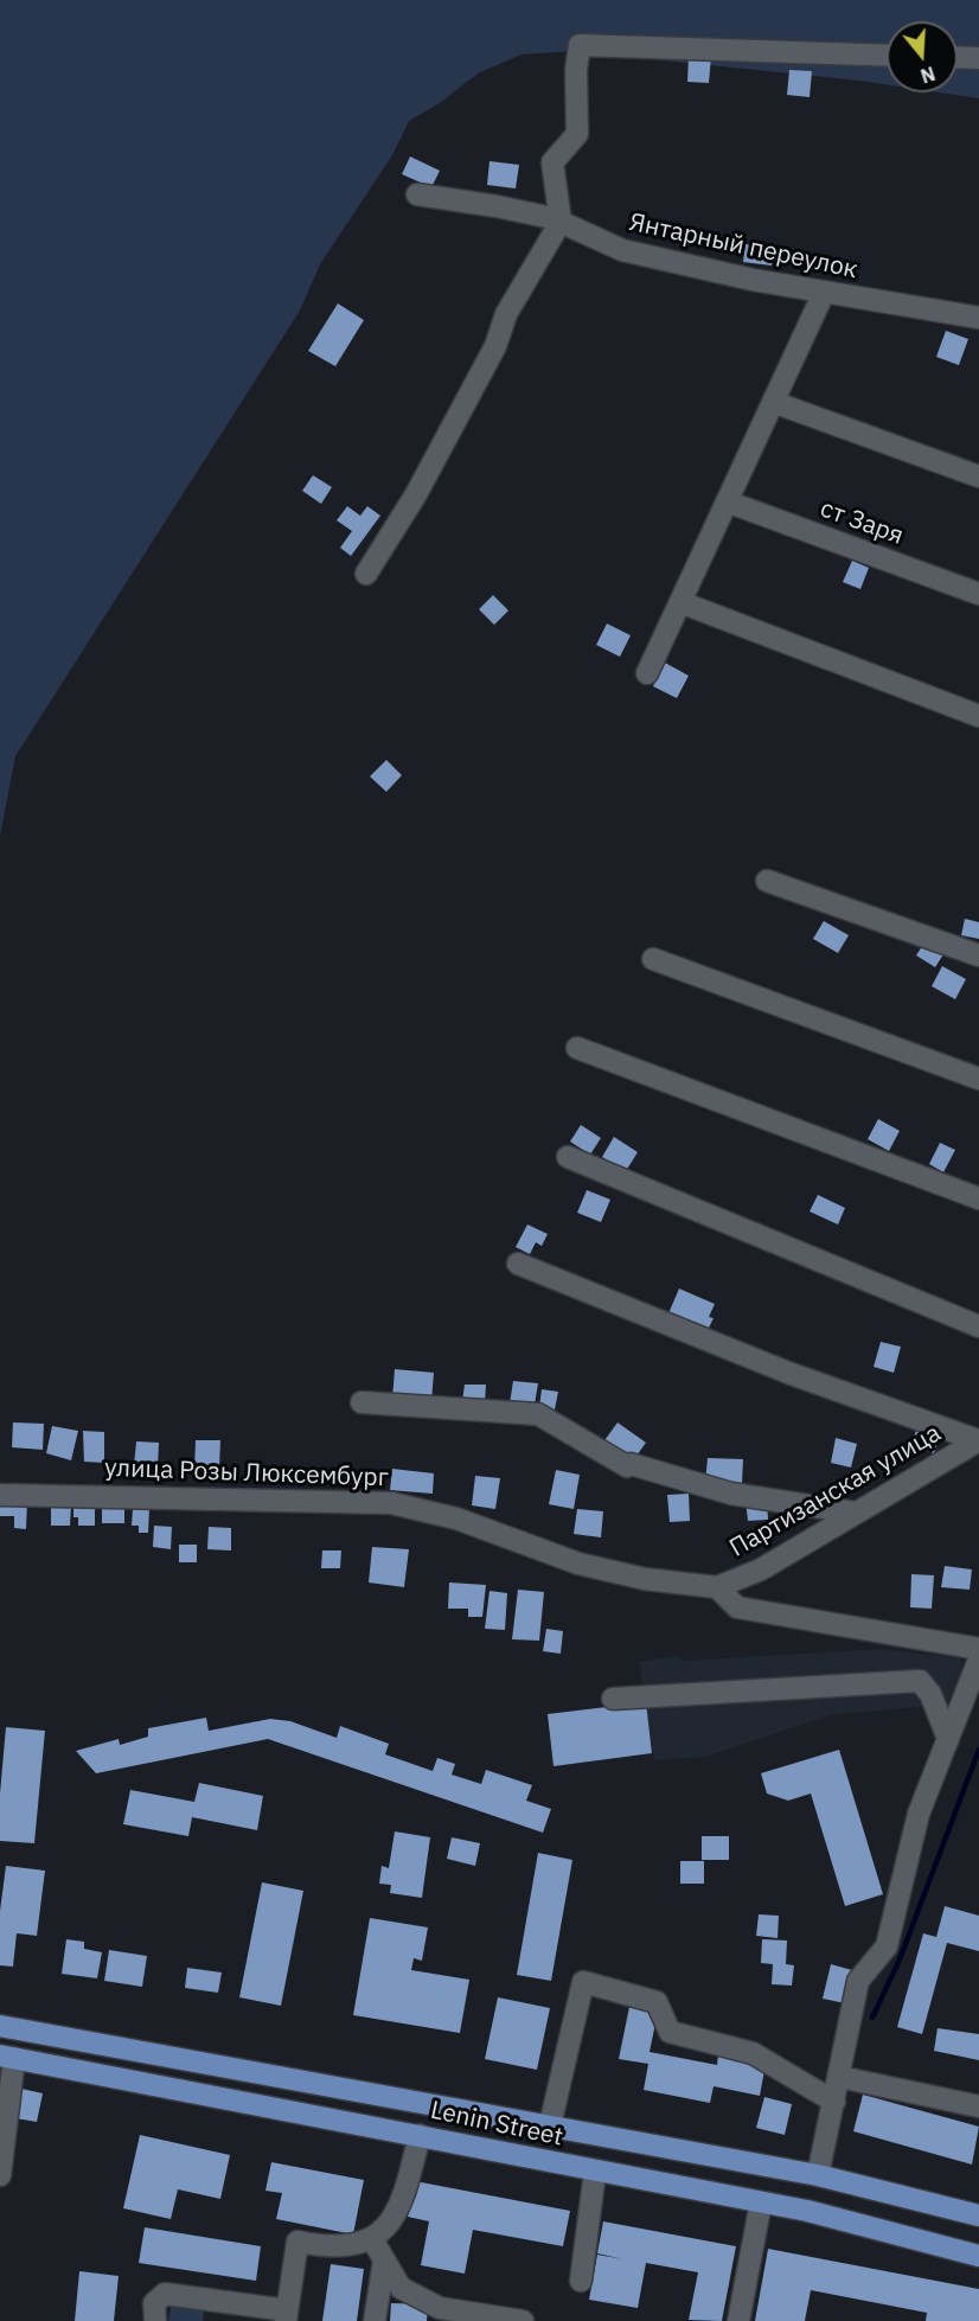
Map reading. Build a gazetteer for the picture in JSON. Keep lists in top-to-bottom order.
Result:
{
  "streets": {
    "main road": ["Lenin Street"],
    "street": [
      "Янтарный переулок",
      "ст Заря",
      "улица Розы Люксембург",
      "Партизанская улица"
    ]
  },
  "crossings": [
    ["улица Розы Люксембург", "Партизанская улица"]
  ],
  "north": "bottom"
}
